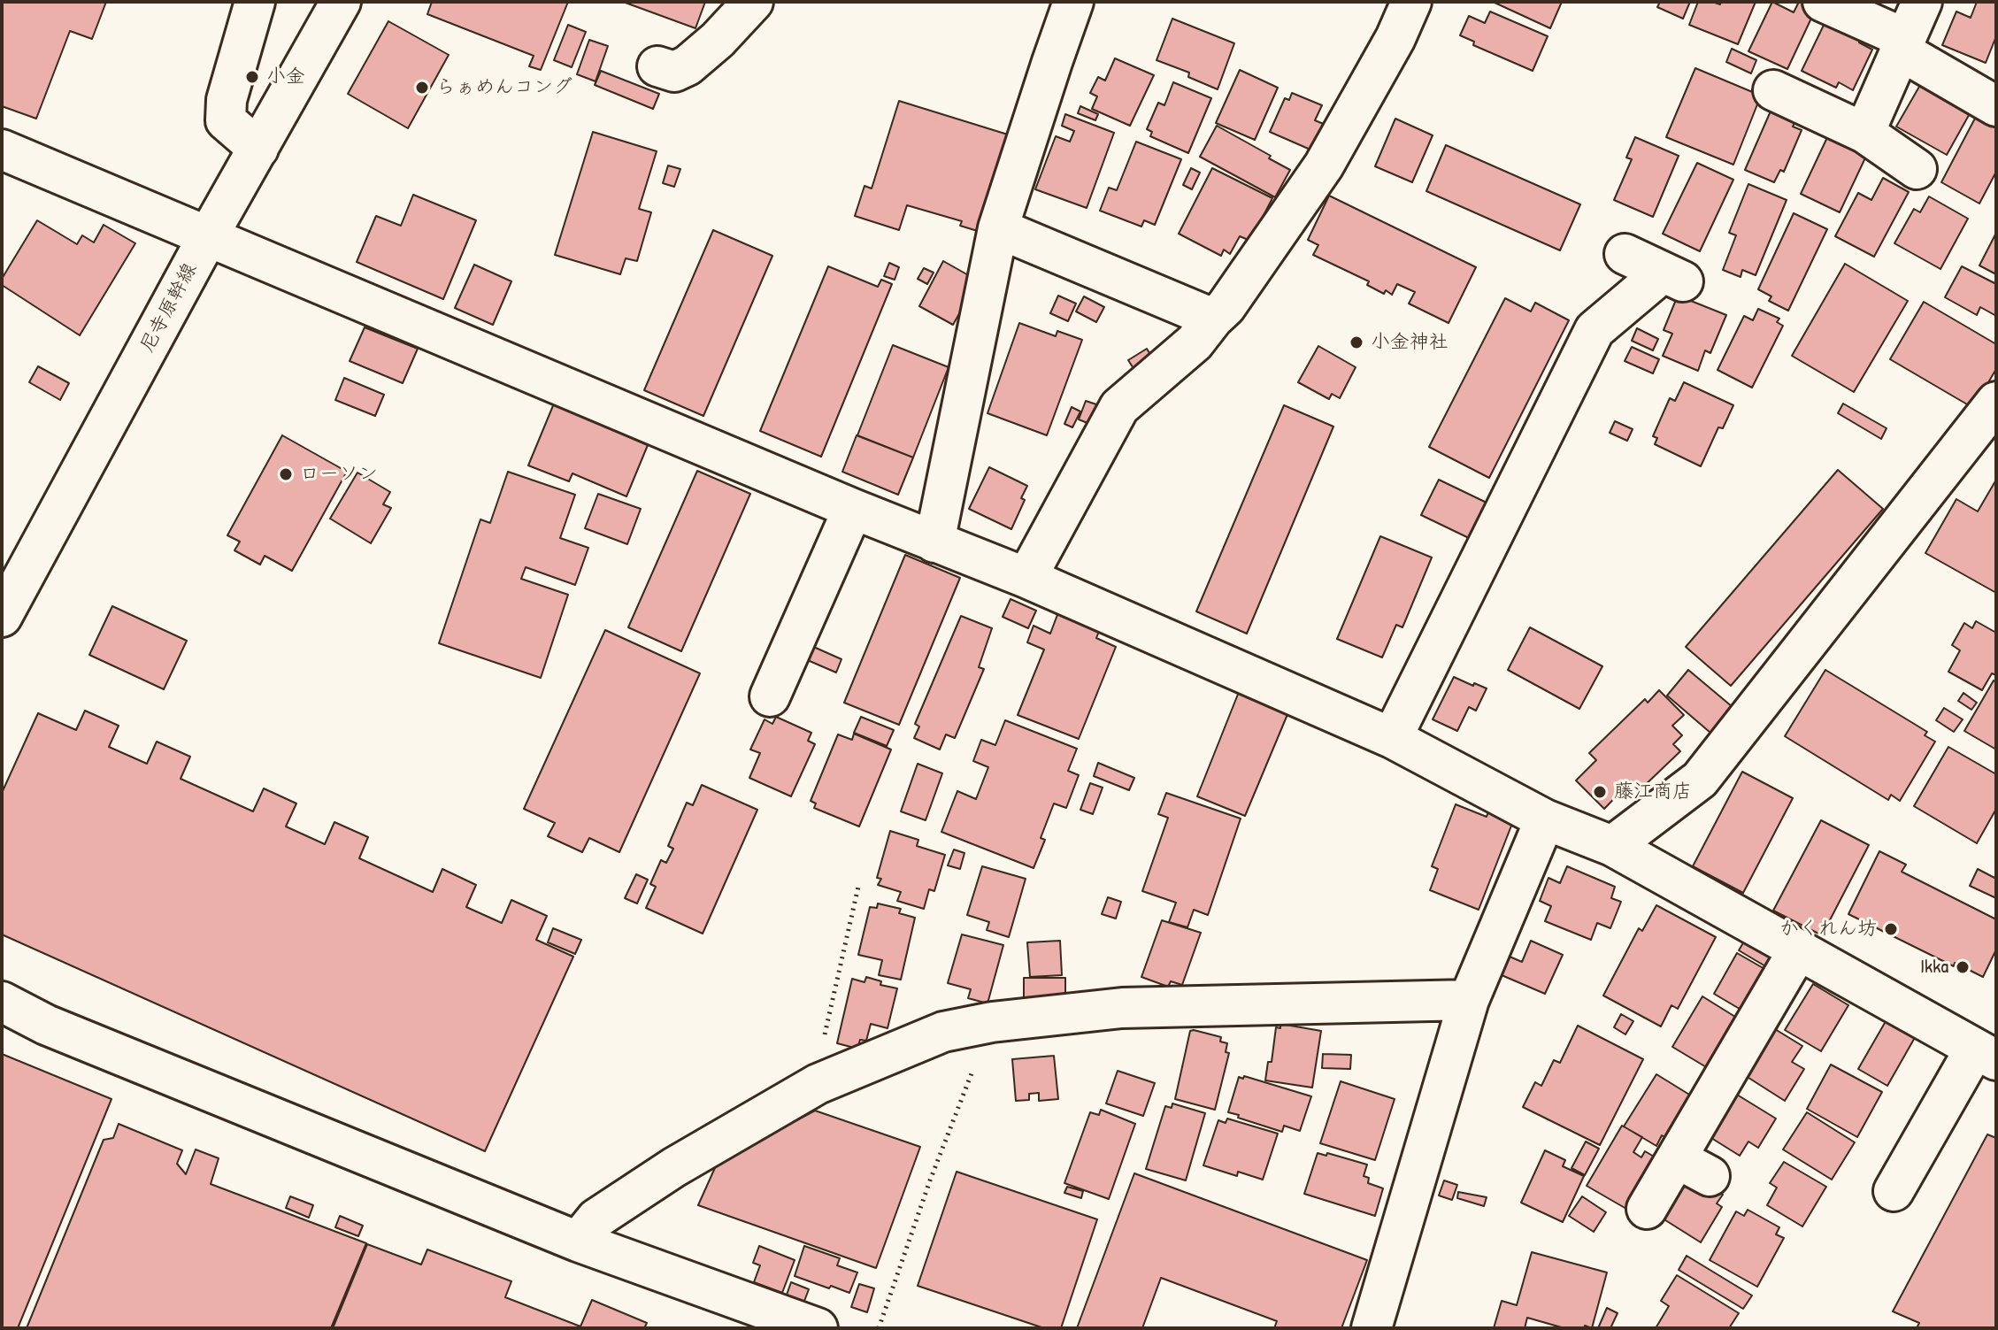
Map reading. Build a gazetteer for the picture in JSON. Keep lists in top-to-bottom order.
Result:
{
  "streets": {
    "street": ["尼寺原幹線"]
  },
  "places": [
    "小金",
    "らぁめんコング",
    "小金神社",
    "ローソン",
    "藤江商店",
    "かくれん坊",
    "Ikka"
  ]
}
